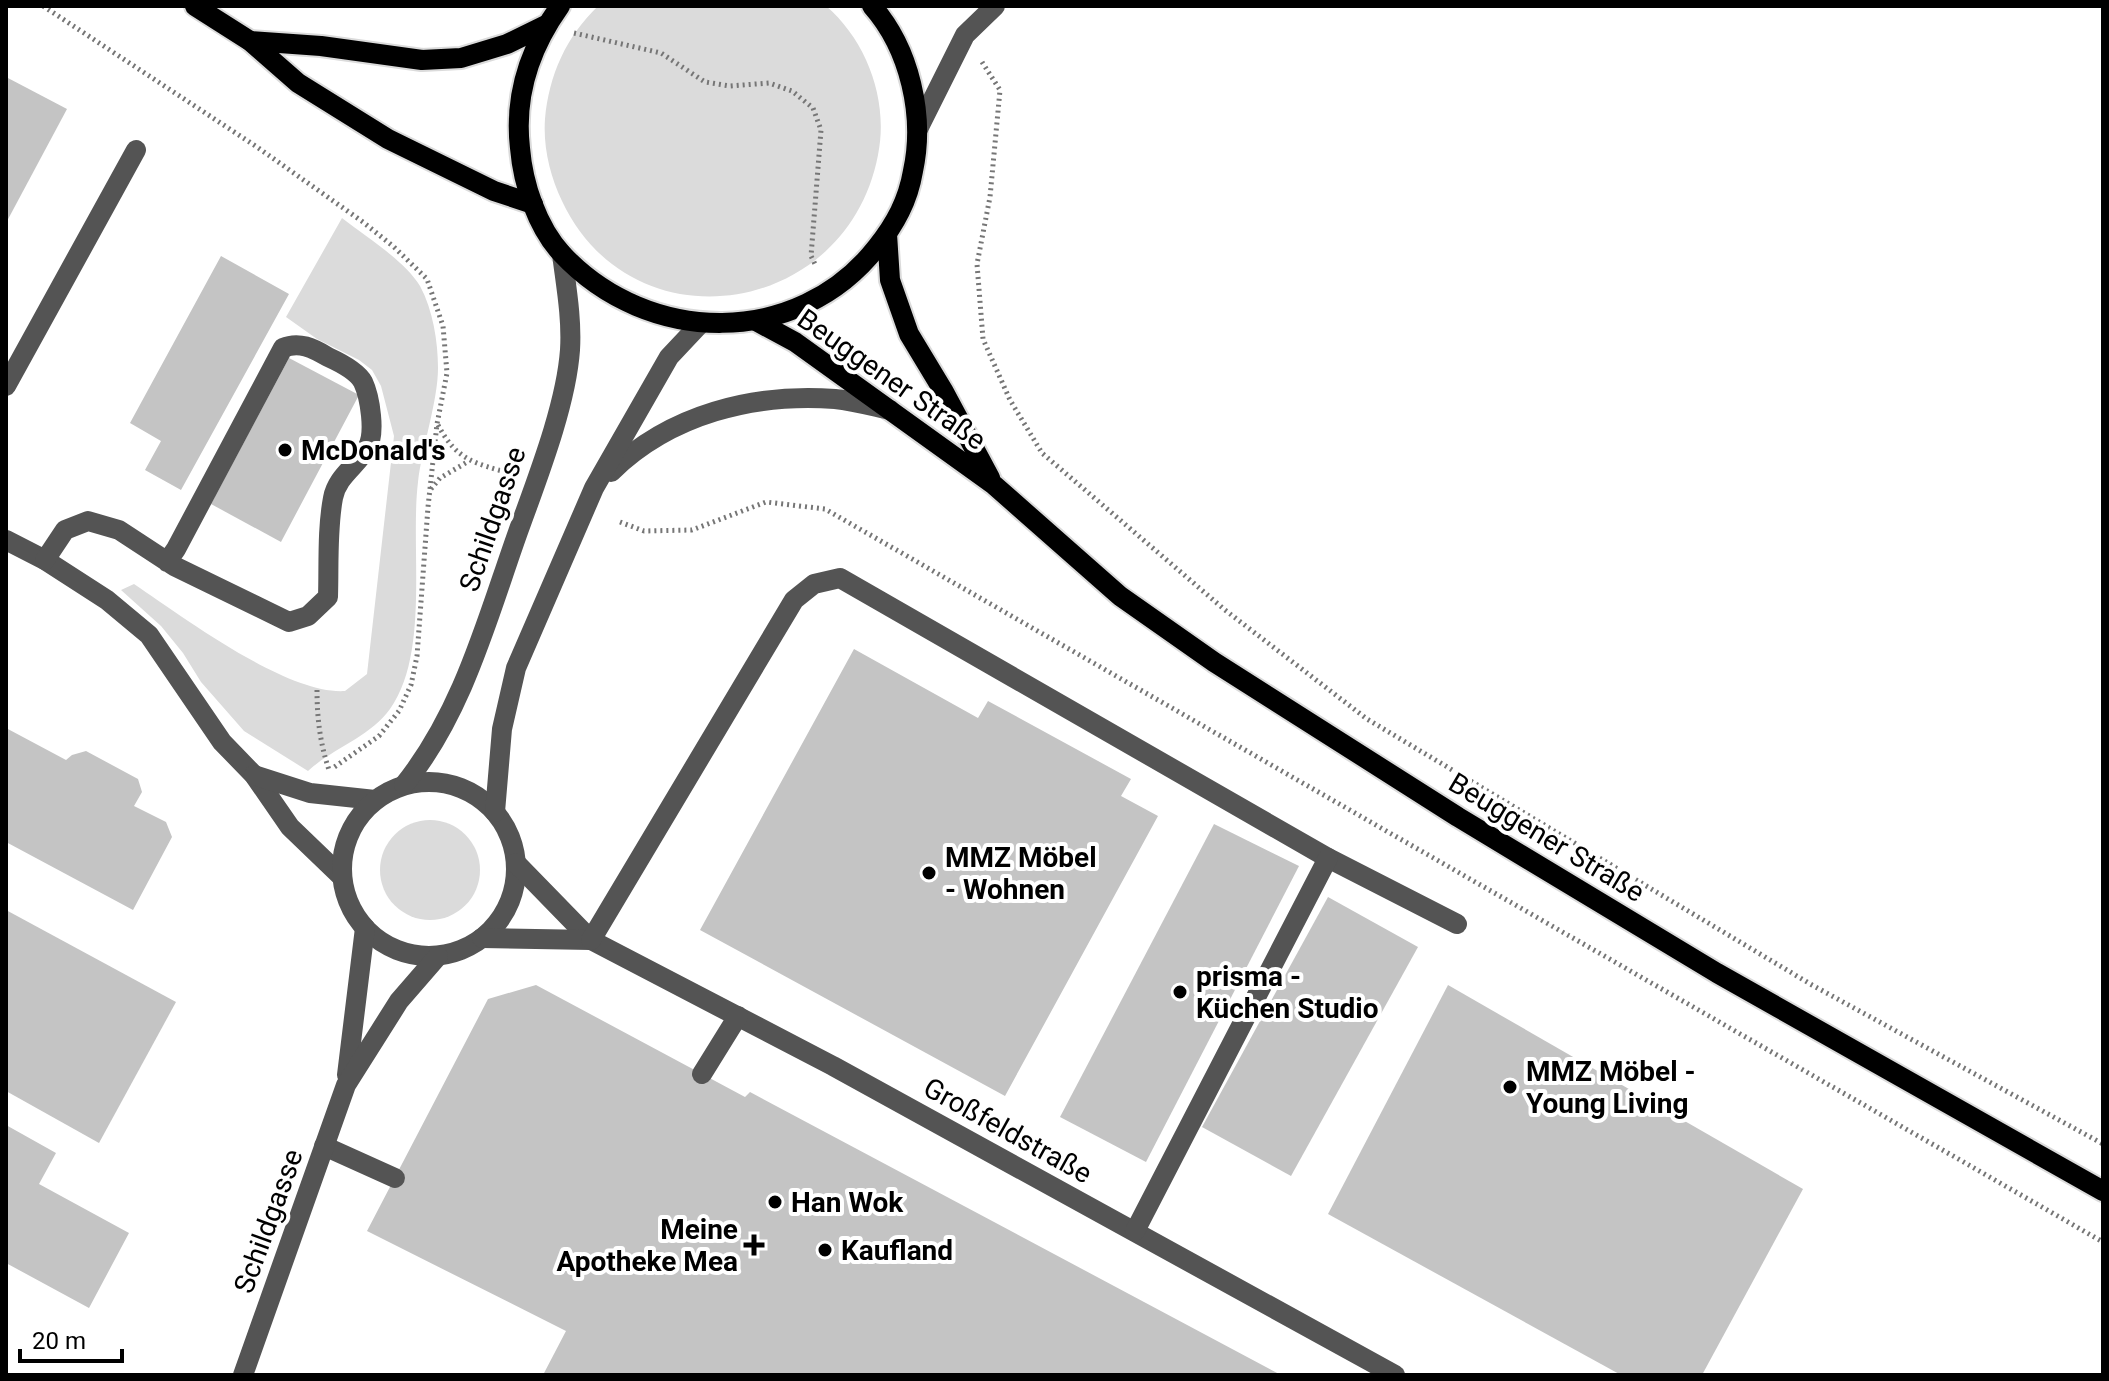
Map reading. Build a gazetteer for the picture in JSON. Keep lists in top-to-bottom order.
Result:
{
  "streets": {
    "main road": ["Beuggener Straße"],
    "street": ["Schildgasse", "Großfeldstraße"]
  },
  "crossings": [
    ["Schildgasse", "Großfeldstraße"]
  ],
  "places": {
    "other": [
      "McDonald's",
      "MMZ Möbel - Wohnen",
      "prisma - Küchen Studio",
      "MMZ Möbel - Young Living",
      "Han Wok",
      "Kaufland"
    ],
    "health": ["Meine Apotheke Mea"]
  },
  "scale_bar": "20 m"
}
